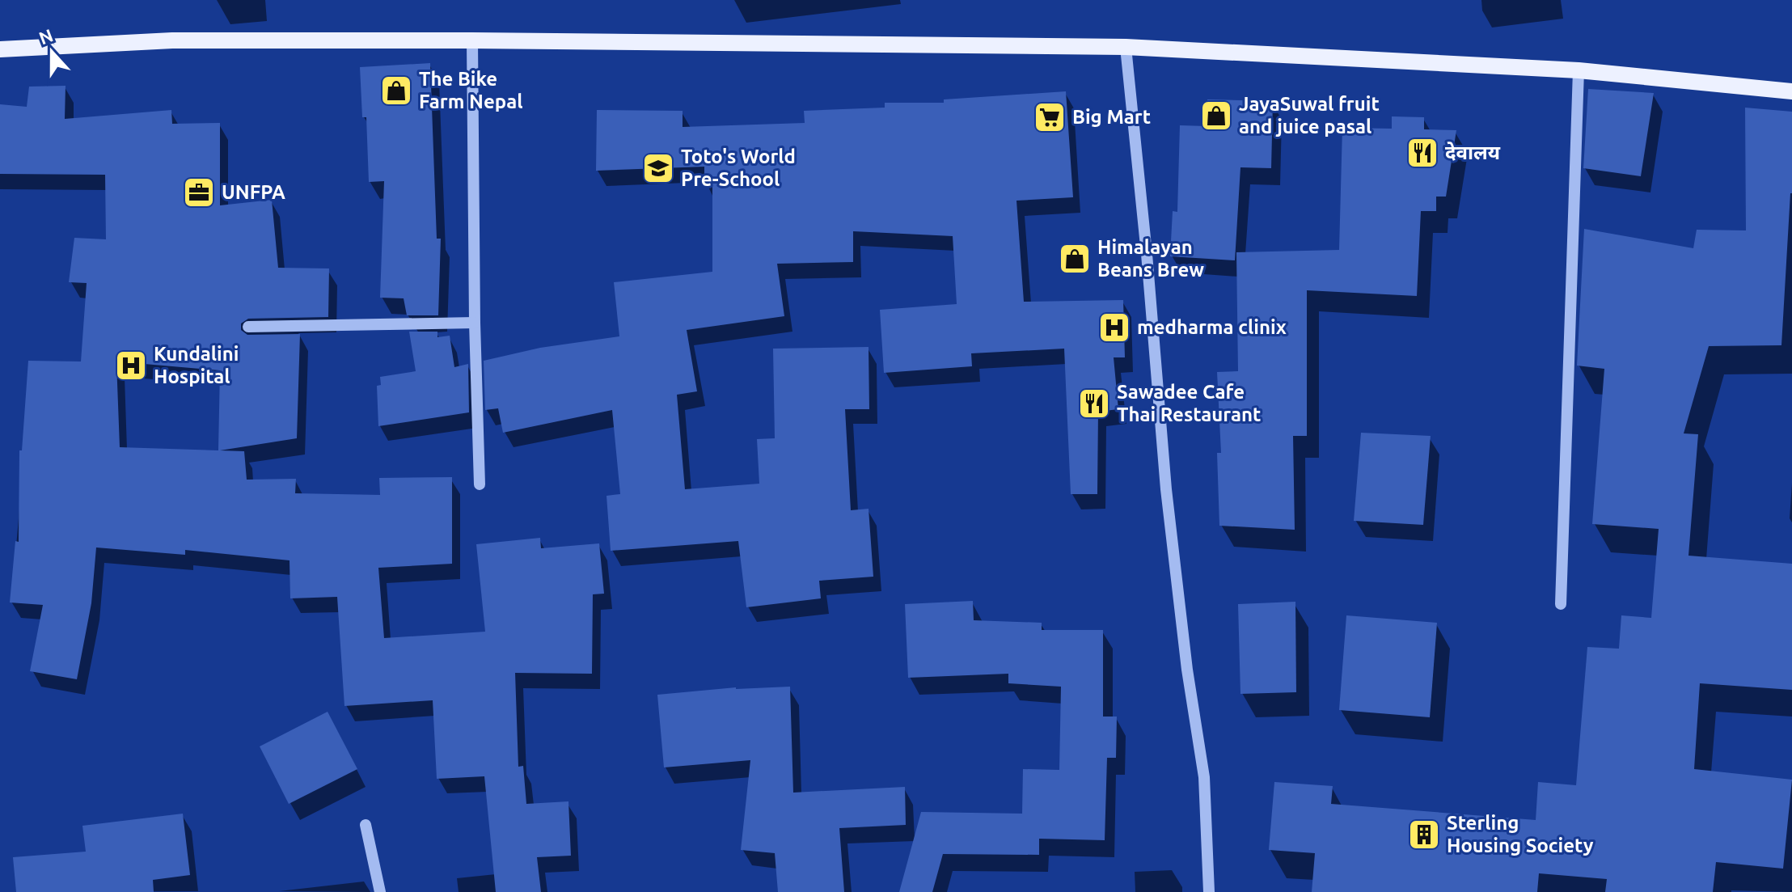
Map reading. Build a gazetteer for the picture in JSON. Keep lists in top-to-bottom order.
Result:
{
  "places": {
    "shop": ["The Bike Farm Nepal", "JayaSuwal fruit and juice pasal", "Himalayan Beans Brew"],
    "supermarket": ["Big Mart"],
    "restaurant": ["देवालय", "Sawadee Cafe Thai Restaurant"],
    "school or university": ["Toto's World Pre-School"],
    "office": ["UNFPA"],
    "hospital": ["medharma clinix", "Kundalini Hospital"],
    "building": ["Sterling Housing Society"]
  },
  "north": "top"
}
